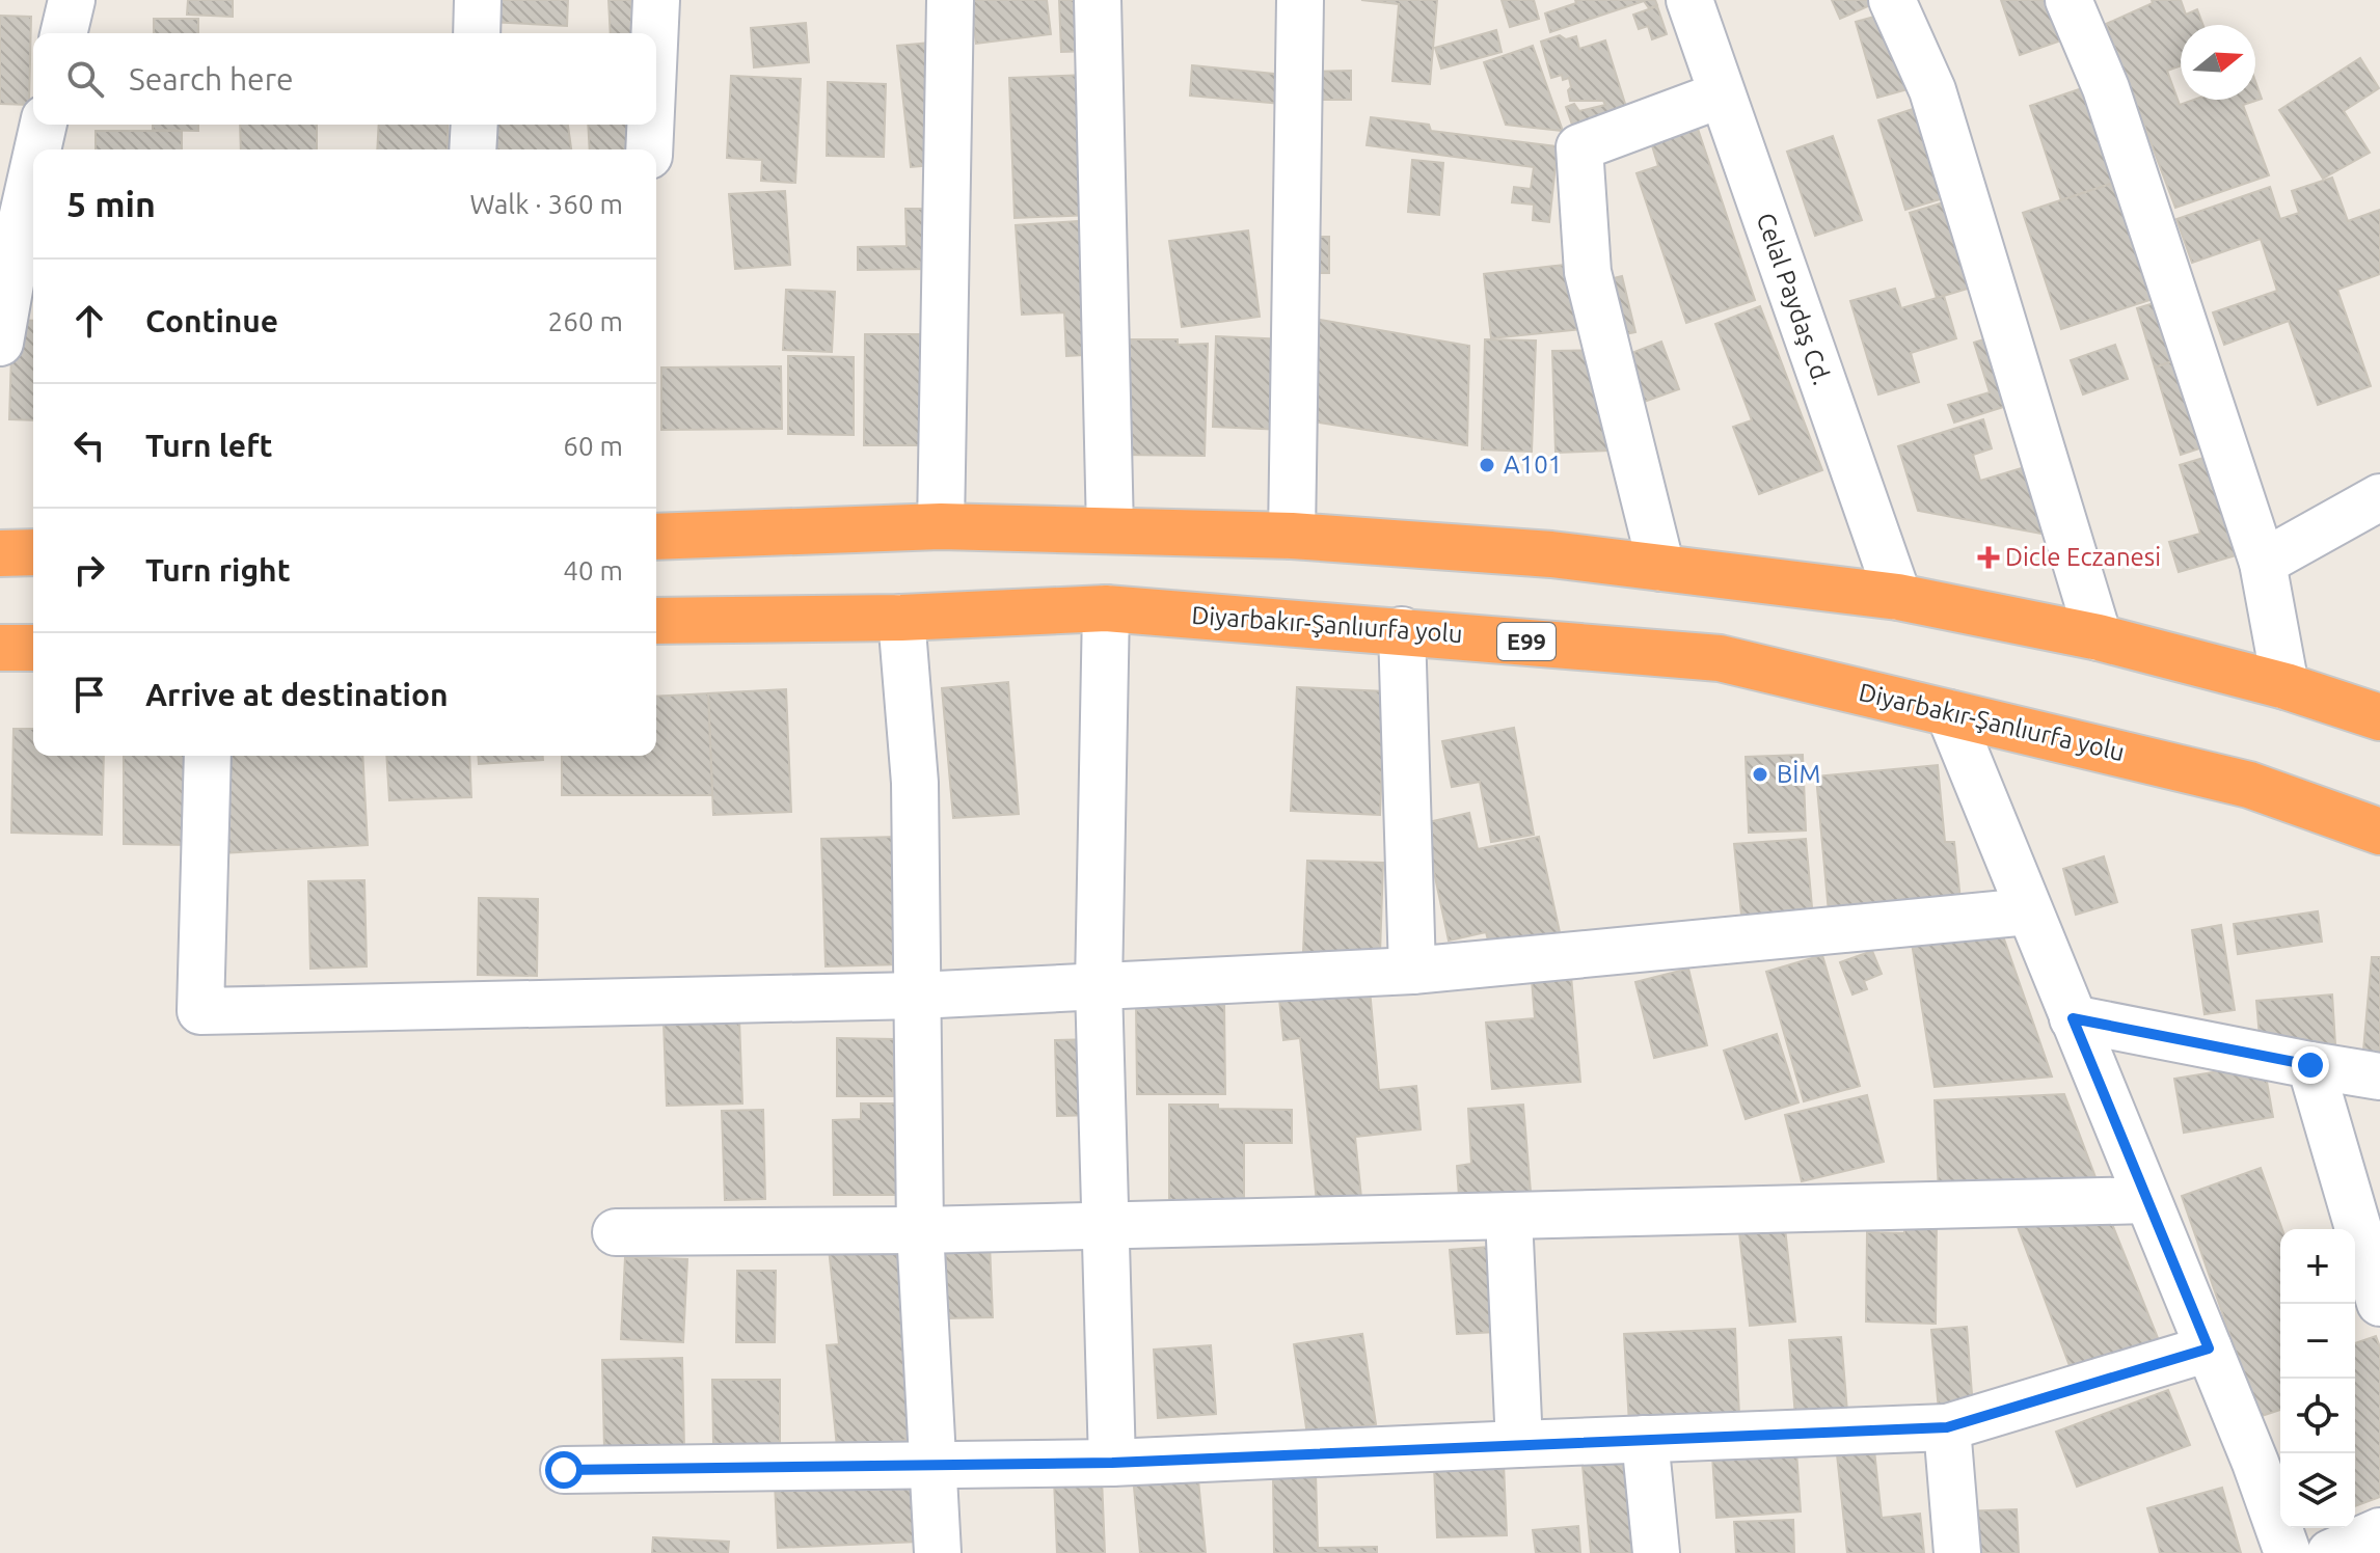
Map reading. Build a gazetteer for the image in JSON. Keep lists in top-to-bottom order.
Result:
{
  "streets": {
    "highway": ["Diyarbakır-Şanlıurfa yolu", "E99"],
    "street": ["Celal Paydaş Cd."]
  },
  "places": {
    "other": ["A101", "BİM"],
    "health": ["Dicle Eczanesi"]
  },
  "north": "right",
  "page": {
    "search": "Search here",
    "heading": ["5 min", "Walk · 360 m"],
    "list": [
      ["Continue", "260 m"],
      ["Turn left", "60 m"],
      ["Turn right", "40 m"],
      "Arrive at destination"
    ],
    "map_buttons": ["+", "−"]
  }
}
